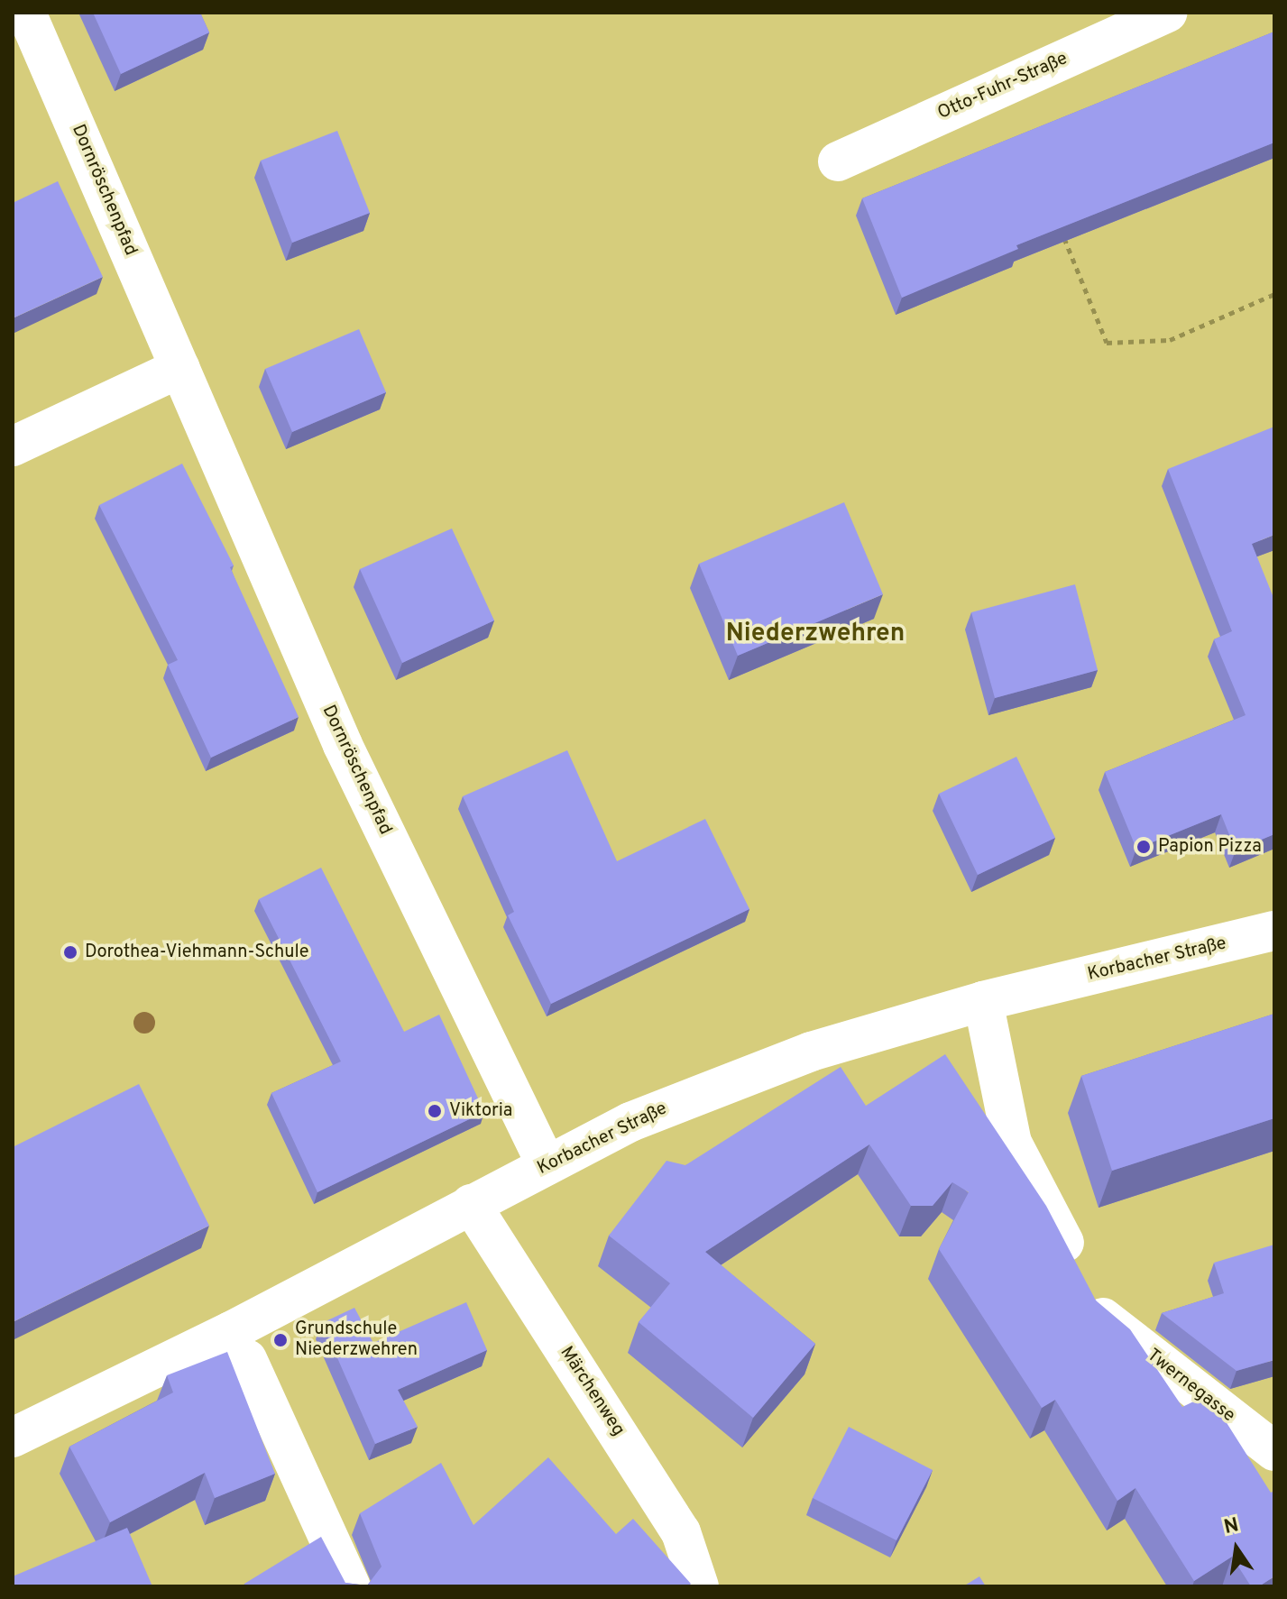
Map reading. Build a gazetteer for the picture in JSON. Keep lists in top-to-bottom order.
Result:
{
  "streets": {
    "street": [
      "Otto-Fuhr-Straße",
      "Dornröschenpfad",
      "Korbacher Straße",
      "Twernegasse",
      "Märchenweg"
    ]
  },
  "crossings": [
    ["Dornröschenpfad", "Korbacher Straße"],
    ["Korbacher Straße", "Twernegasse"],
    ["Korbacher Straße", "Märchenweg"]
  ],
  "districts": ["Niederzwehren"],
  "places": [
    "Papion Pizza",
    "Dorothea-Viehmann-Schule",
    "Viktoria",
    "Grundschule Niederzwehren"
  ],
  "north": "top"
}
